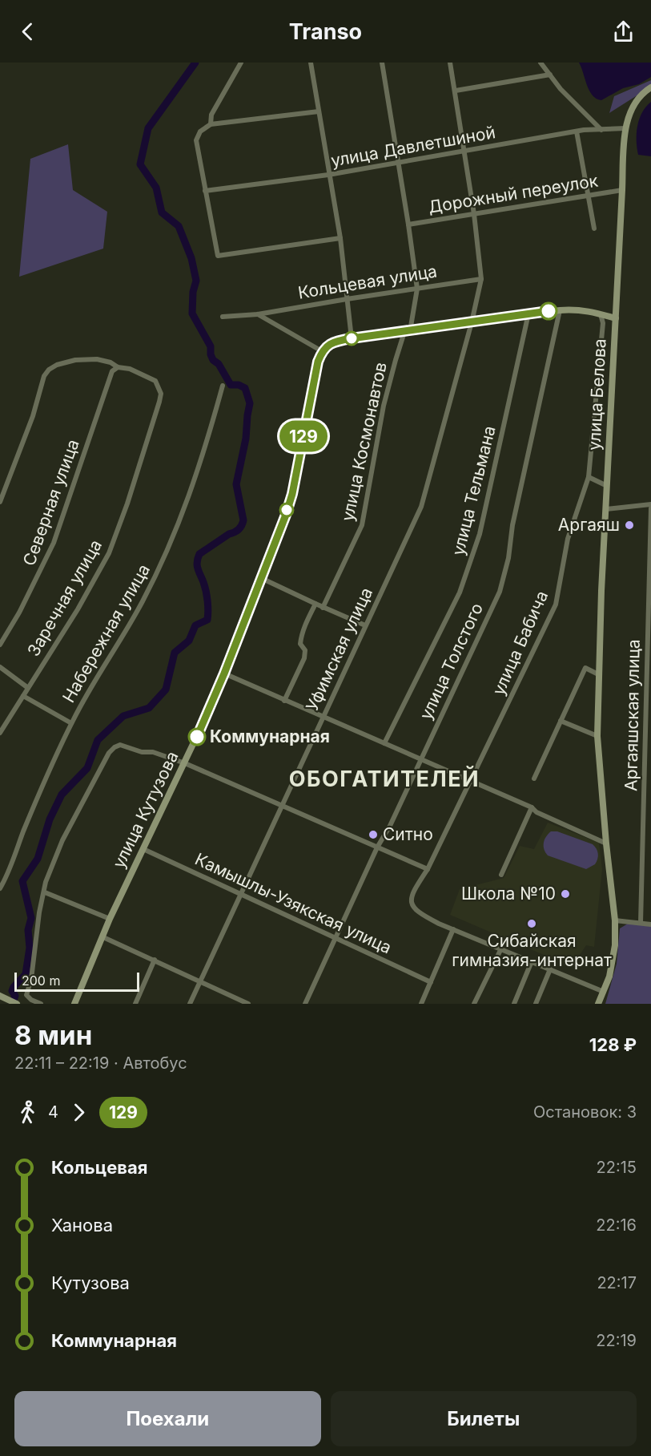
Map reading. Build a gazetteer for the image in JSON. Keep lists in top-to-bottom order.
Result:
{
  "streets": {
    "main road": ["улица Белова", "улица Кутузова"],
    "street": [
      "улица Давлетшиной",
      "Дорожный переулок",
      "Кольцевая улица",
      "улица Космонавтов",
      "улица Тельмана",
      "Северная улица",
      "Заречная улица",
      "Набережная улица",
      "улица Бабича",
      "Уфимская улица",
      "улица Толстого",
      "Аргаяшская улица",
      "Камышлы-Узякская улица"
    ]
  },
  "crossings": [
    ["улица Давлетшиной", "улица Белова"],
    ["улица Давлетшиной", "улица Космонавтов"],
    ["улица Давлетшиной", "Уфимская улица"],
    ["Дорожный переулок", "улица Белова"],
    ["Дорожный переулок", "улица Космонавтов"],
    ["Дорожный переулок", "Уфимская улица"],
    ["Кольцевая улица", "улица Космонавтов"],
    ["Кольцевая улица", "Уфимская улица"],
    ["Северная улица", "Заречная улица"],
    ["Уфимская улица", "Камышлы-Узякская улица"],
    ["улица Толстого", "Камышлы-Узякская улица"],
    ["улица Кутузова", "Камышлы-Узякская улица"]
  ],
  "districts": ["ОБОГАТИТЕЛЕЙ"],
  "places": [
    "Аргаяш",
    "Коммунарная",
    "Ситно",
    "Школа №10",
    "Сибайская гимназия-интернат"
  ],
  "lines": ["bus line 129"],
  "scale_bar": "200 m",
  "page": {
    "header": "Transo",
    "on_map": "129",
    "scale": "200 m",
    "heading": ["8 мин", "22:11 – 22:19 · Автобус", "128 ₽"],
    "legs": ["4", "129", "Остановок: 3"],
    "list": [
      {
        "name": "Кольцевая",
        "value": "22:15"
      },
      {
        "name": "Ханова",
        "value": "22:16"
      },
      {
        "name": "Кутузова",
        "value": "22:17"
      },
      {
        "name": "Коммунарная",
        "value": "22:19"
      }
    ],
    "buttons": ["Поехали", "Билеты"]
  }
}
